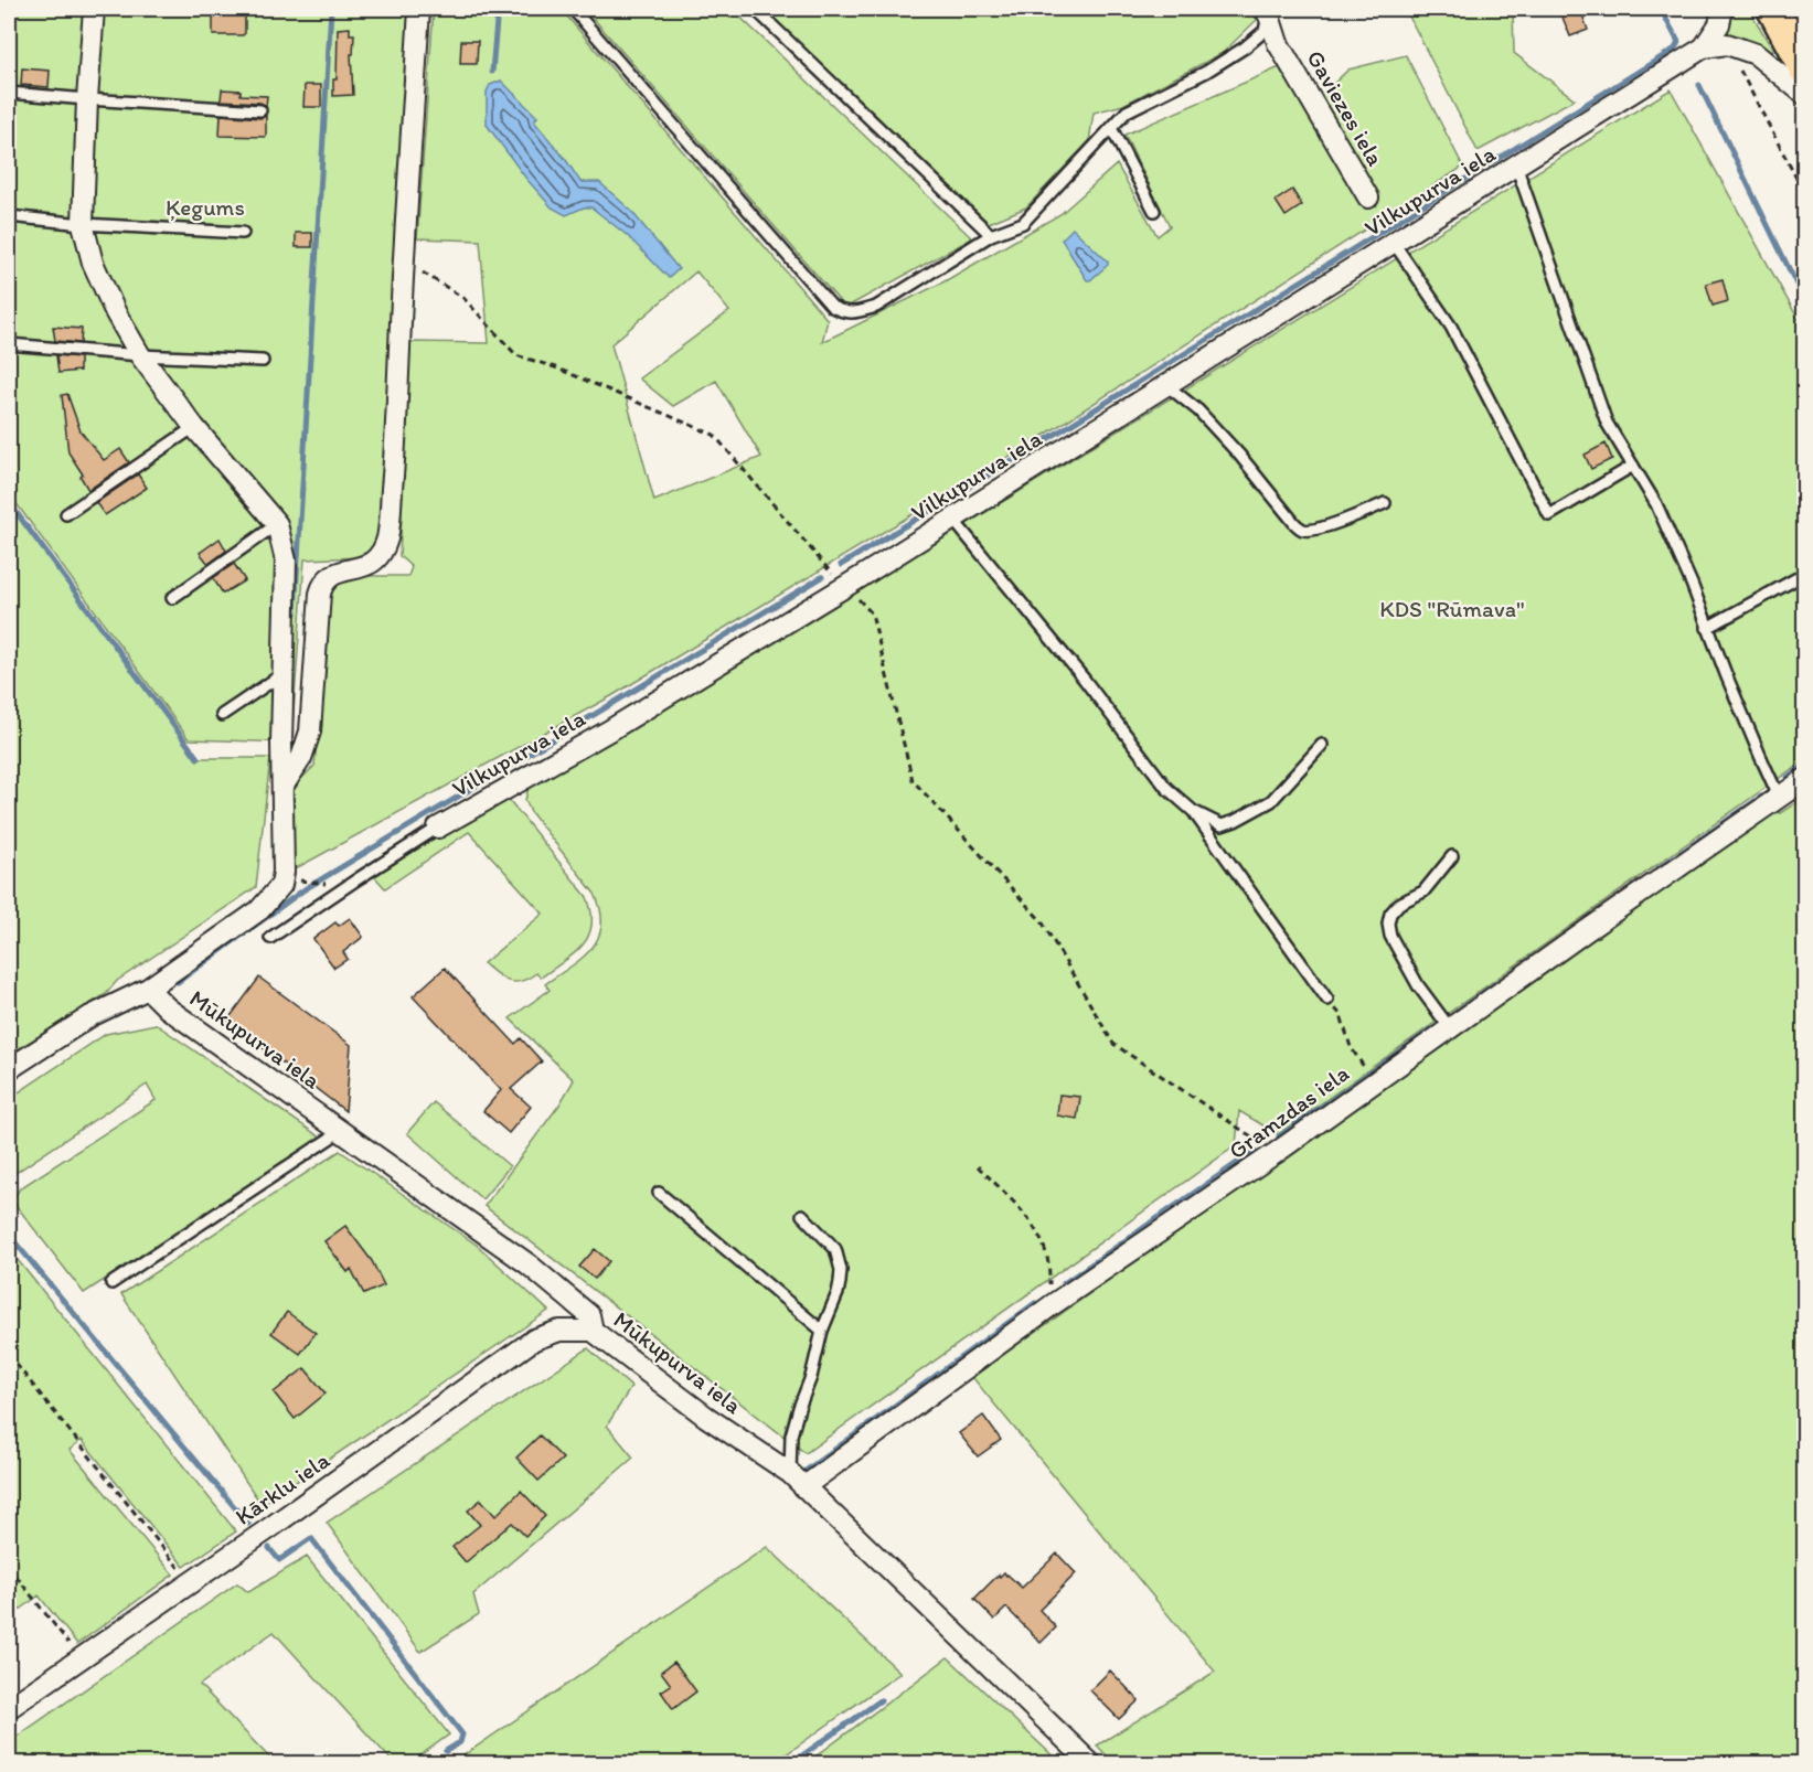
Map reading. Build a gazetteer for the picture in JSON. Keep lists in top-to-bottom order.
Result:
{
  "streets": {
    "street": [
      "Gaviezes iela",
      "Vilkupurva iela",
      "Mūkupurva iela",
      "Gramzdas iela",
      "Kārklu iela"
    ]
  },
  "crossings": [
    ["Mūkupurva iela", "Gramzdas iela"],
    ["Mūkupurva iela", "Kārklu iela"]
  ],
  "parks": ["Ķegums", "KDS \"Rūmava\""]
}
